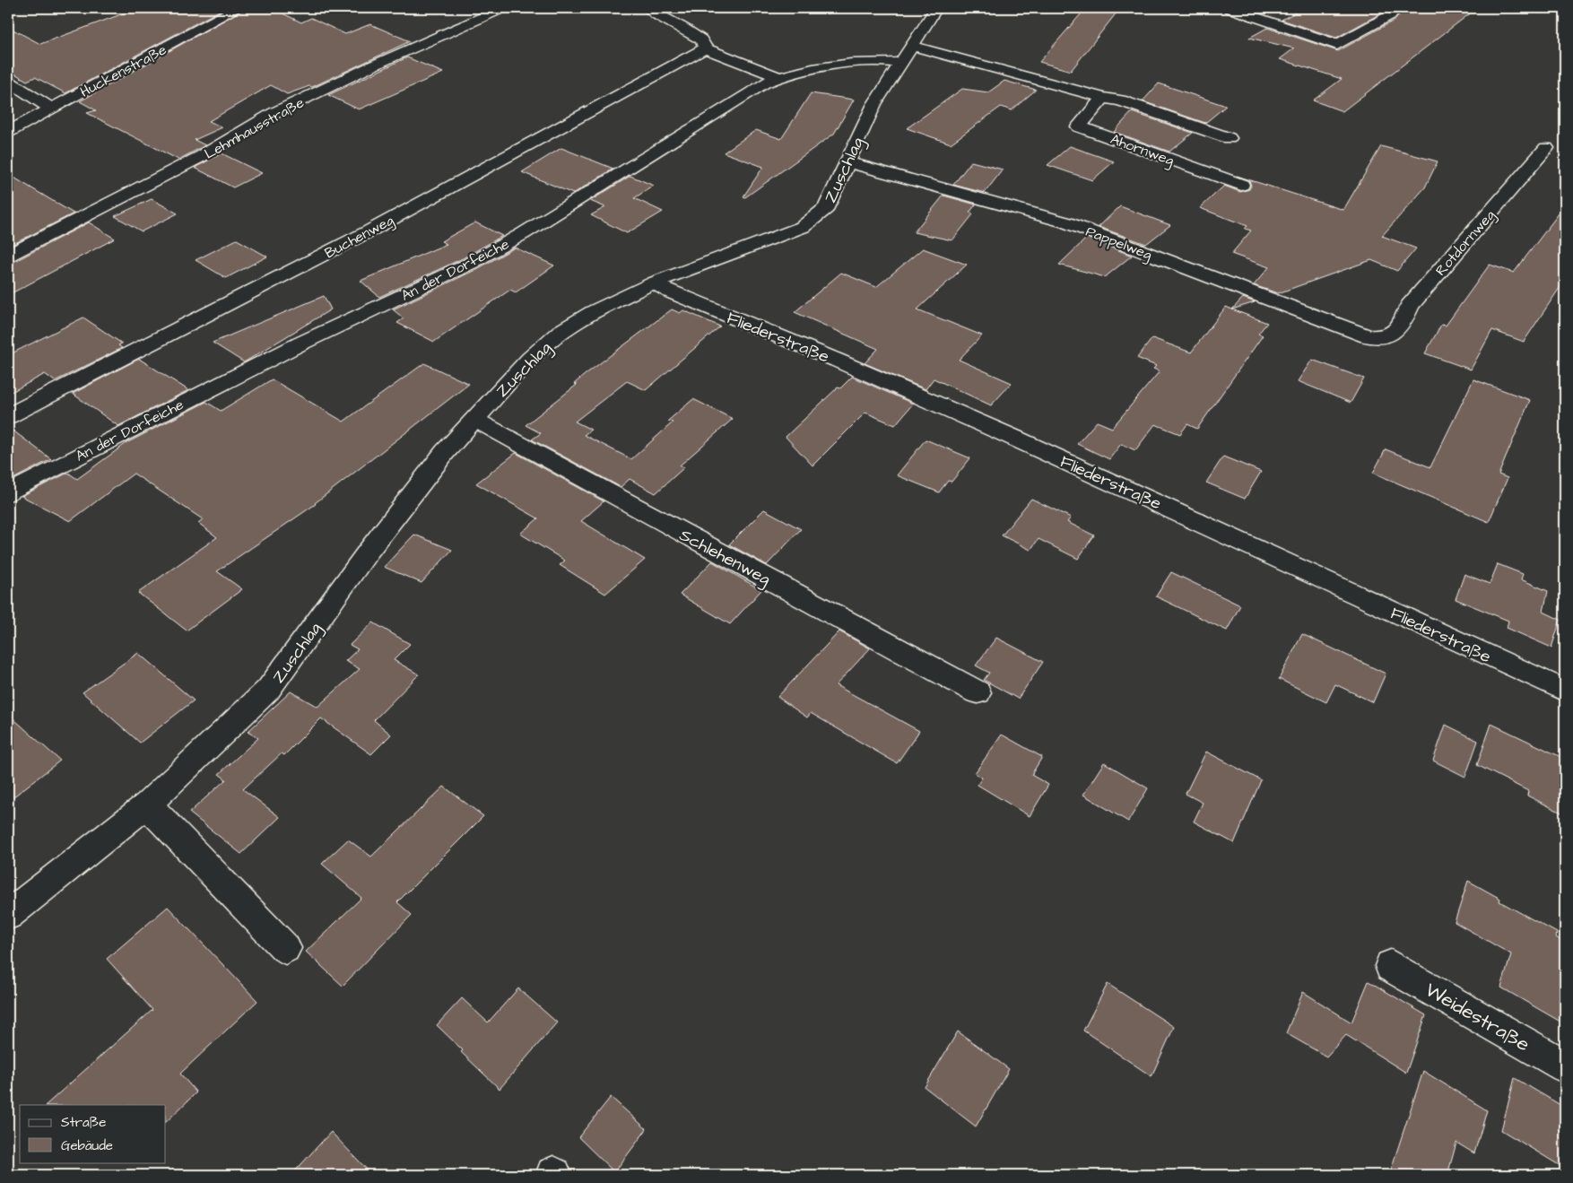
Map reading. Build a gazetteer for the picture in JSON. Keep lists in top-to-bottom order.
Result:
{
  "streets": {
    "street": [
      "Huckenstraße",
      "Lehmhausstraße",
      "Ahornweg",
      "Zuschlag",
      "Buchenweg",
      "Pappelweg",
      "Rotdornweg",
      "An der Dorfeiche",
      "Fliederstraße",
      "Schlehenweg",
      "Weidestraße"
    ]
  },
  "crossings": [
    ["Zuschlag", "Pappelweg"],
    ["Zuschlag", "An der Dorfeiche"],
    ["Zuschlag", "Fliederstraße"],
    ["Zuschlag", "Schlehenweg"],
    ["Pappelweg", "Rotdornweg"]
  ],
  "legend": ["Straße", "Gebäude"]
}
